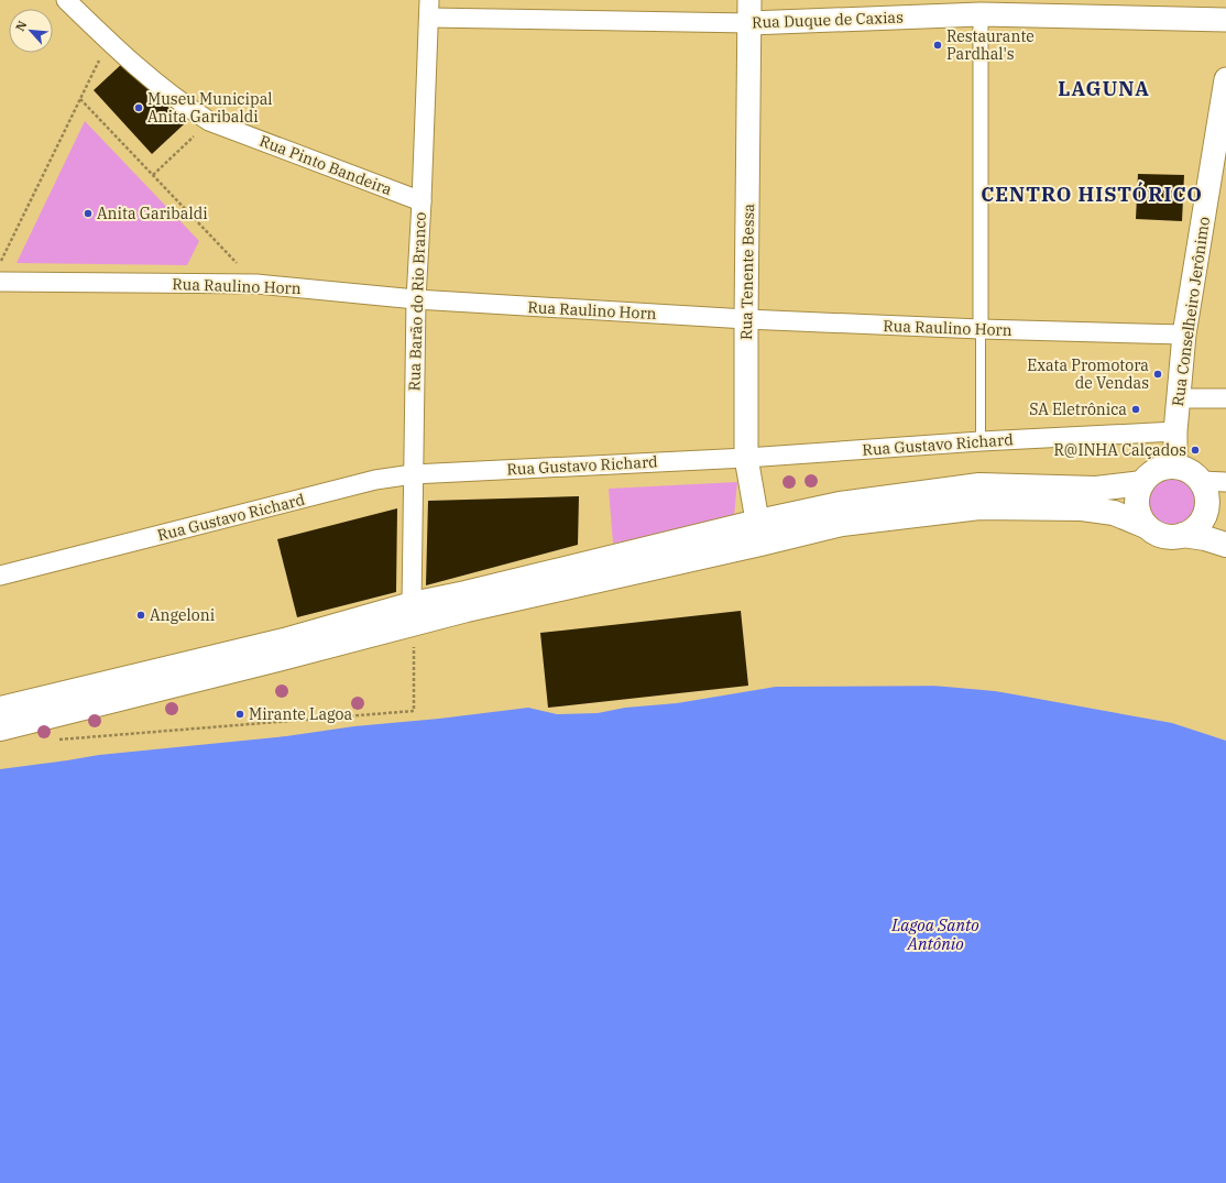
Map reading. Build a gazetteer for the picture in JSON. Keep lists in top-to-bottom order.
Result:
{
  "streets": {
    "street": [
      "Rua Duque de Caxias",
      "Rua Pinto Bandeira",
      "Rua Tenente Bessa",
      "Rua Raulino Horn",
      "Rua Barão do Rio Branco",
      "Rua Conselheiro Jerônimo",
      "Rua Gustavo Richard"
    ]
  },
  "crossings": [
    ["Rua Duque de Caxias", "Rua Tenente Bessa"],
    ["Rua Duque de Caxias", "Rua Barão do Rio Branco"],
    ["Rua Pinto Bandeira", "Rua Barão do Rio Branco"],
    ["Rua Tenente Bessa", "Rua Raulino Horn"],
    ["Rua Tenente Bessa", "Rua Gustavo Richard"],
    ["Rua Raulino Horn", "Rua Barão do Rio Branco"],
    ["Rua Raulino Horn", "Rua Conselheiro Jerônimo"],
    ["Rua Barão do Rio Branco", "Rua Gustavo Richard"],
    ["Rua Conselheiro Jerônimo", "Rua Gustavo Richard"]
  ],
  "districts": ["LAGUNA", "CENTRO HISTÓRICO"],
  "water": ["Lagoa Santo Antônio"],
  "places": [
    "Restaurante Pardhal's",
    "Museu Municipal Anita Garibaldi",
    "Anita Garibaldi",
    "Exata Promotora de Vendas",
    "SA Eletrônica",
    "R@INHA Calçados",
    "Angeloni",
    "Mirante Lagoa"
  ],
  "north": "top left"
}
